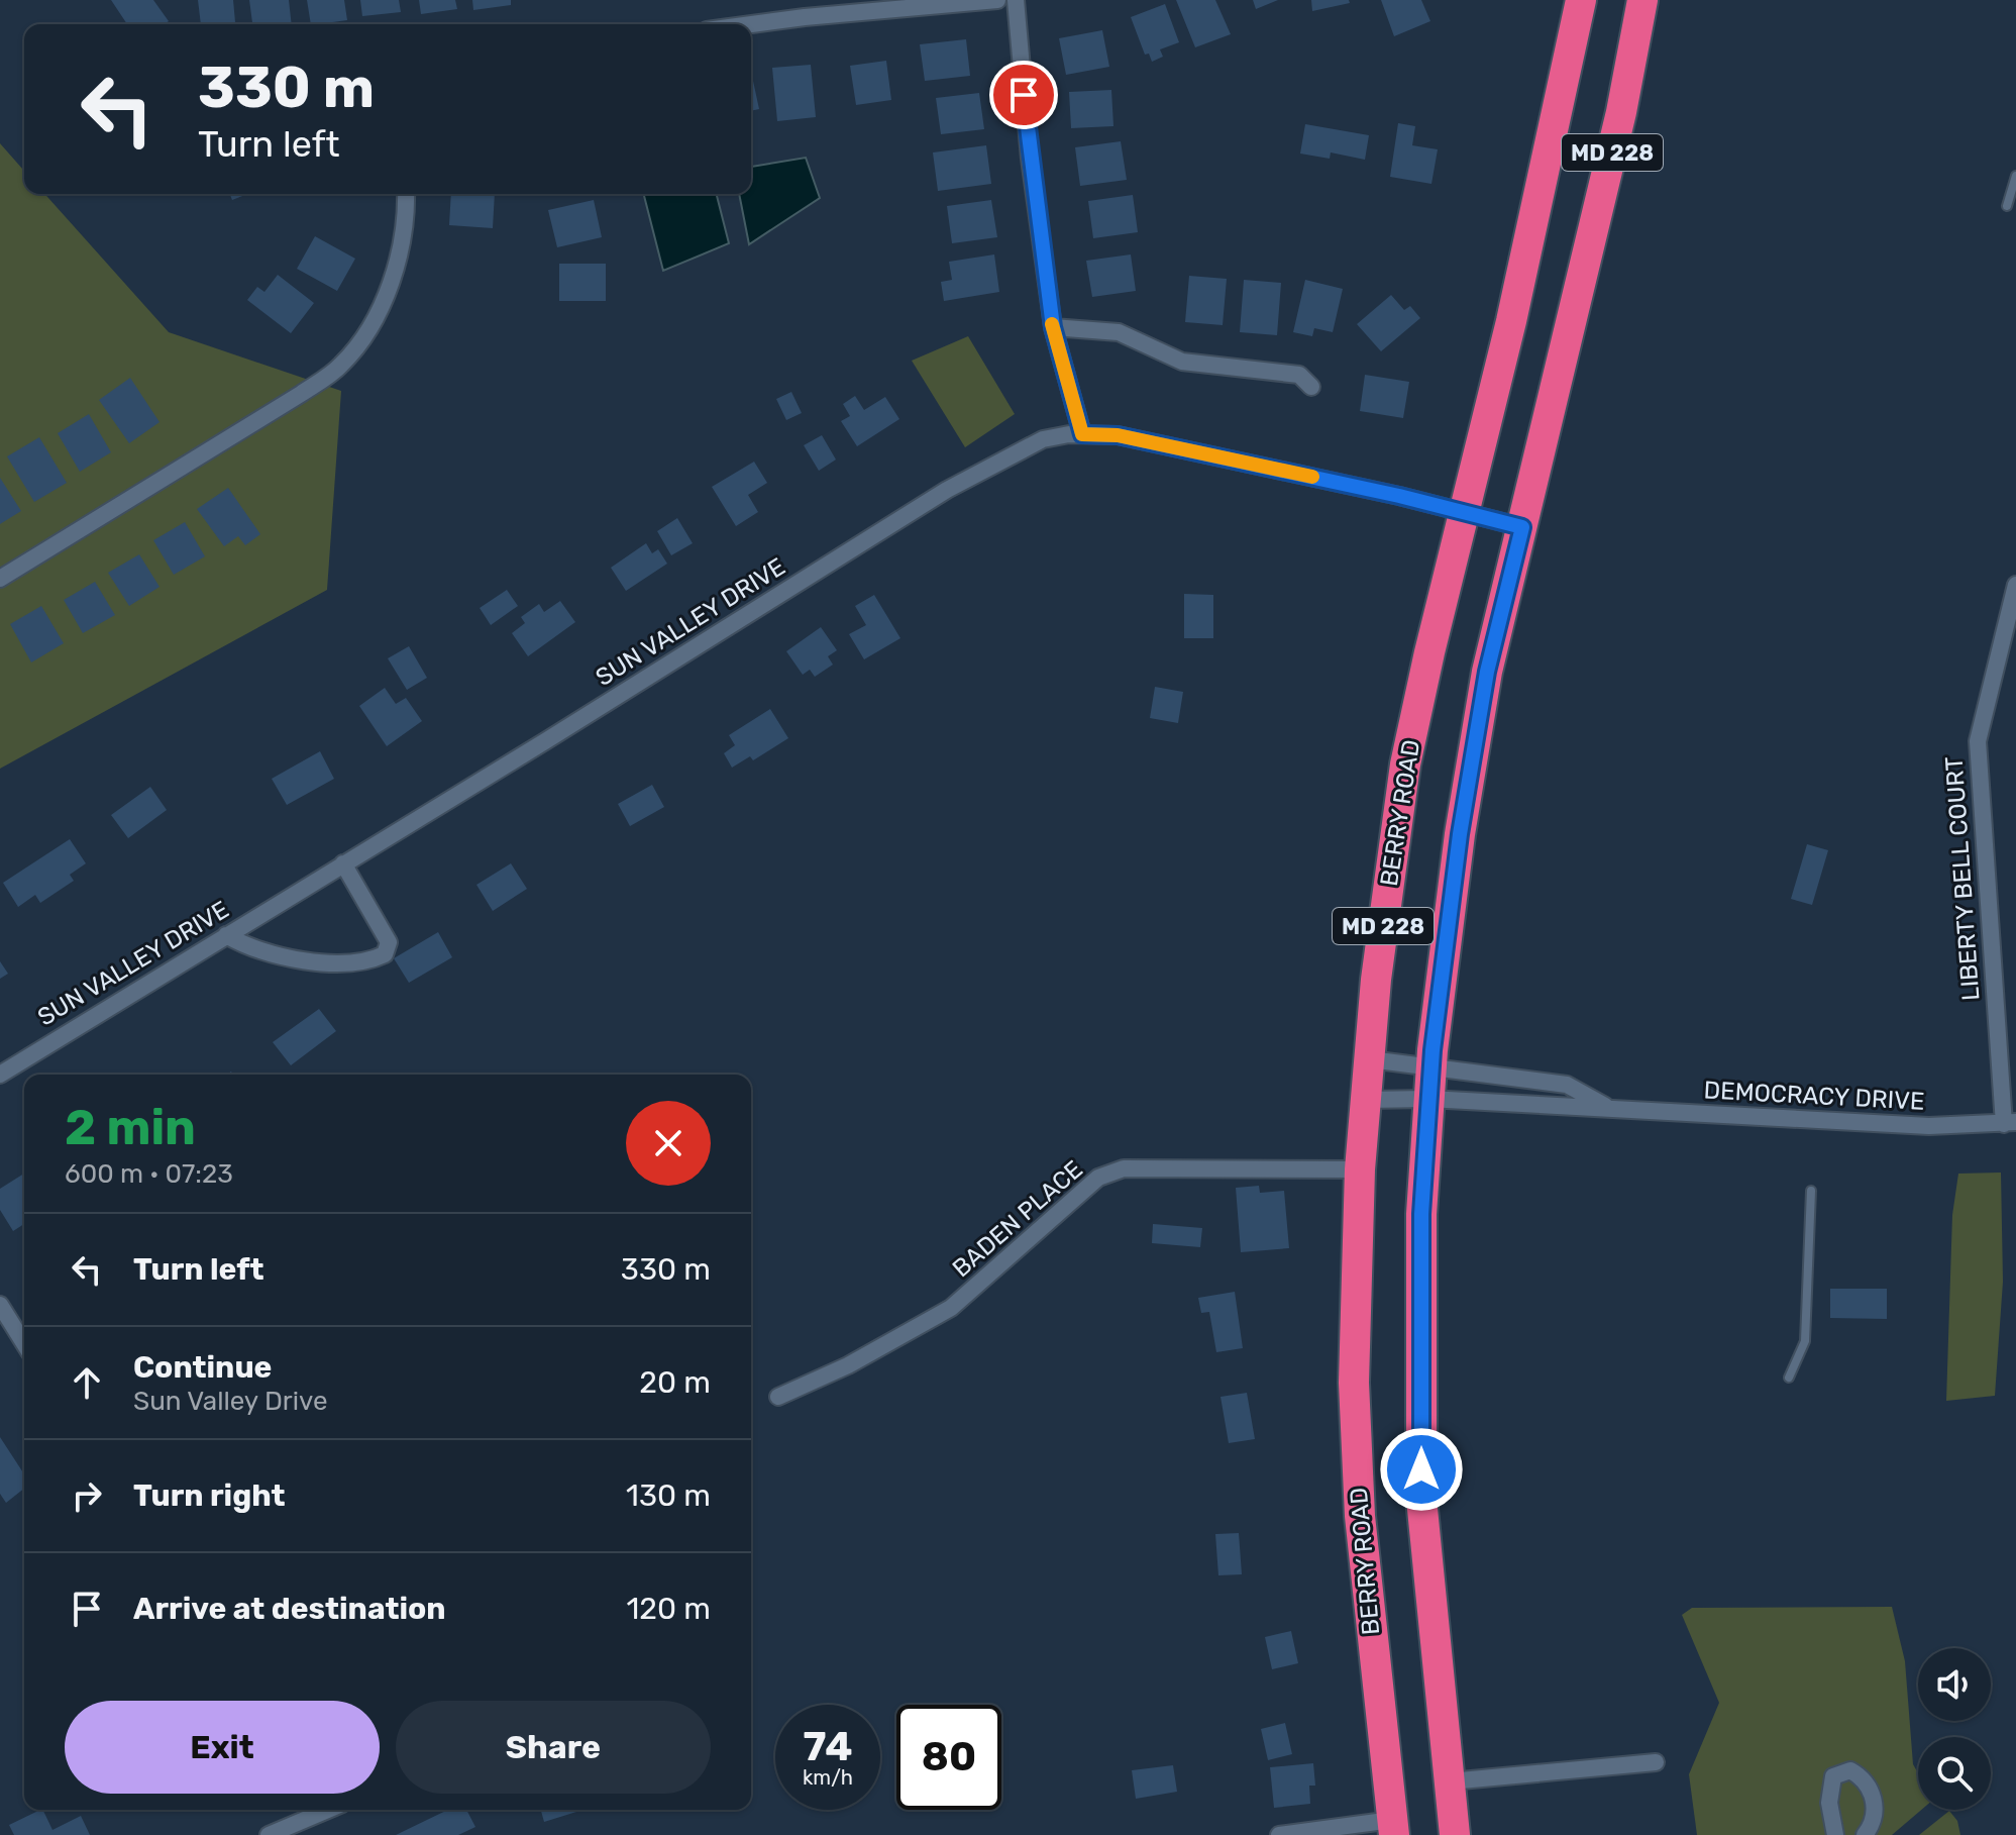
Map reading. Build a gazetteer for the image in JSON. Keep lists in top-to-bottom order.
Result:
{
  "streets": {
    "highway": ["MD 228", "BERRY ROAD"],
    "street": [
      "SUN VALLEY DRIVE",
      "LIBERTY BELL COURT",
      "DEMOCRACY DRIVE",
      "BADEN PLACE"
    ]
  },
  "crossings": [
    ["MD 228", "SUN VALLEY DRIVE"],
    ["MD 228", "DEMOCRACY DRIVE"],
    ["SUN VALLEY DRIVE", "BERRY ROAD"],
    ["BERRY ROAD", "DEMOCRACY DRIVE"],
    ["BERRY ROAD", "BADEN PLACE"],
    ["LIBERTY BELL COURT", "DEMOCRACY DRIVE"]
  ],
  "page": {
    "turn": ["330 m", "Turn left"],
    "heading": ["2 min", "600 m · 07:23"],
    "list": [
      {
        "name": "Turn left",
        "value": "330 m"
      },
      {
        "name": "Continue",
        "note": "Sun Valley Drive",
        "value": "20 m"
      },
      {
        "name": "Turn right",
        "value": "130 m"
      },
      {
        "name": "Arrive at destination",
        "value": "120 m"
      }
    ],
    "buttons": ["Exit", "Share"],
    "speed": "74 km/h",
    "limit": "80"
  }
}
